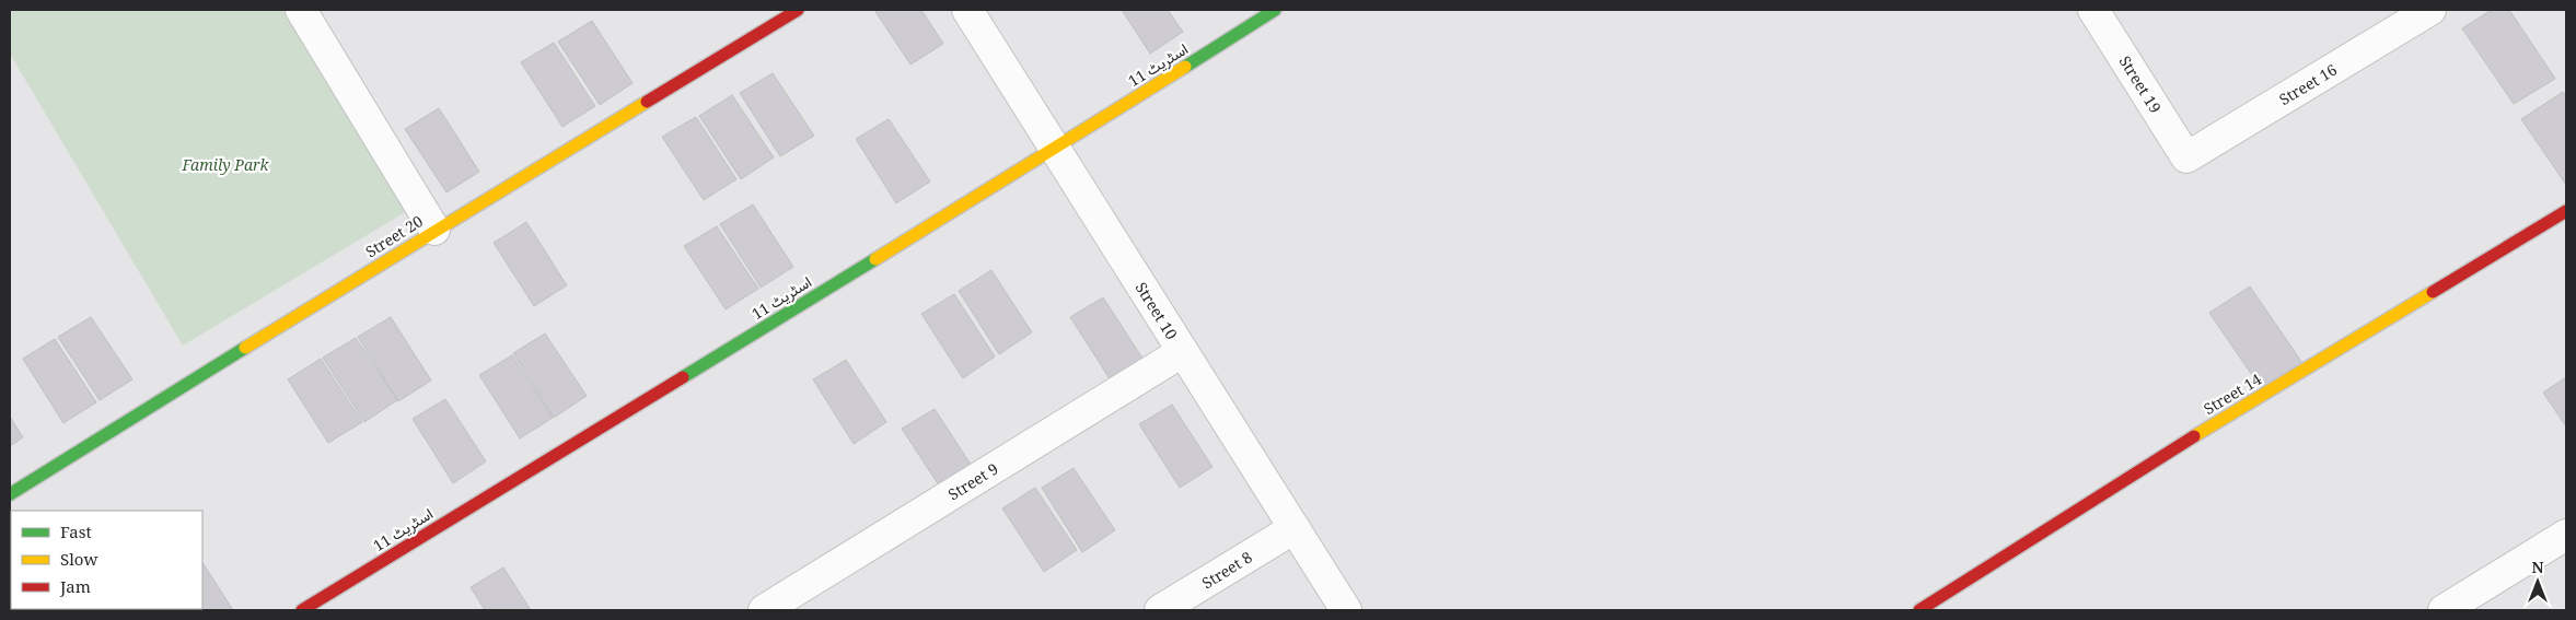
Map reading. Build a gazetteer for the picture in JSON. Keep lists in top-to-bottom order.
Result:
{
  "streets": {
    "street": [
      "اسٹریٹ 11",
      "Street 19",
      "Street 16",
      "Street 20",
      "Street 10",
      "Street 14",
      "Street 9",
      "Street 8"
    ]
  },
  "crossings": [
    ["اسٹریٹ 11", "Street 10"],
    ["Street 19", "Street 16"],
    ["Street 10", "Street 9"],
    ["Street 10", "Street 8"]
  ],
  "parks": ["Family Park"],
  "legend": ["Fast", "Slow", "Jam"],
  "north": "top"
}
